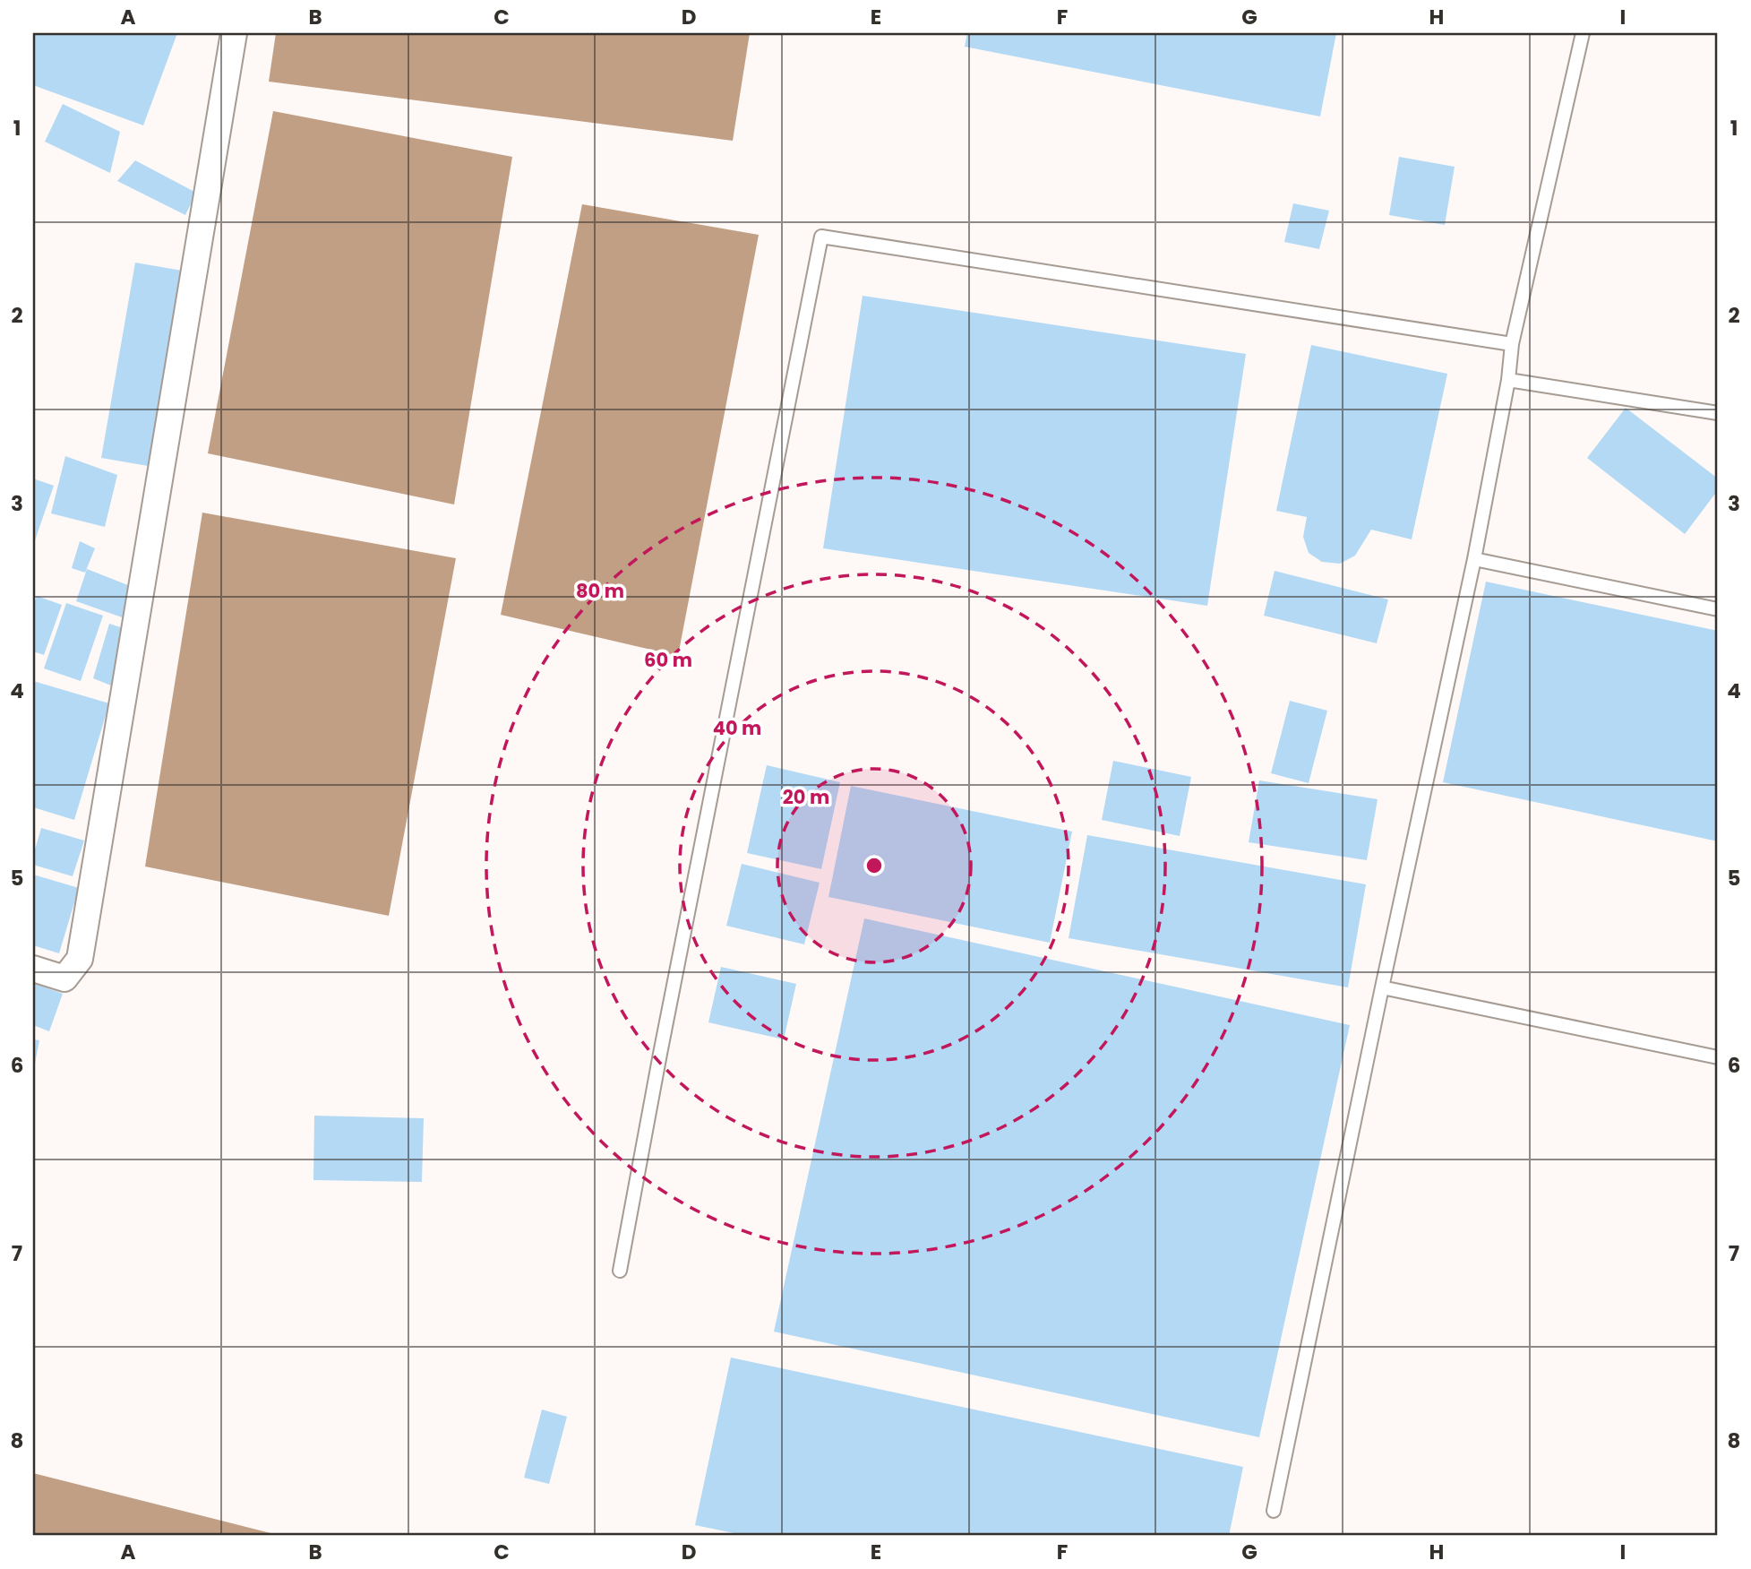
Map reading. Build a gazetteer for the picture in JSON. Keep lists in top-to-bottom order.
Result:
{
  "grid": {
    "columns": [
      "A",
      "B",
      "C",
      "D",
      "E",
      "F",
      "G",
      "H",
      "I"
    ],
    "rows": [
      "1",
      "2",
      "3",
      "4",
      "5",
      "6",
      "7",
      "8"
    ]
  },
  "rings": [
    "80 m",
    "60 m",
    "40 m",
    "20 m"
  ]
}
